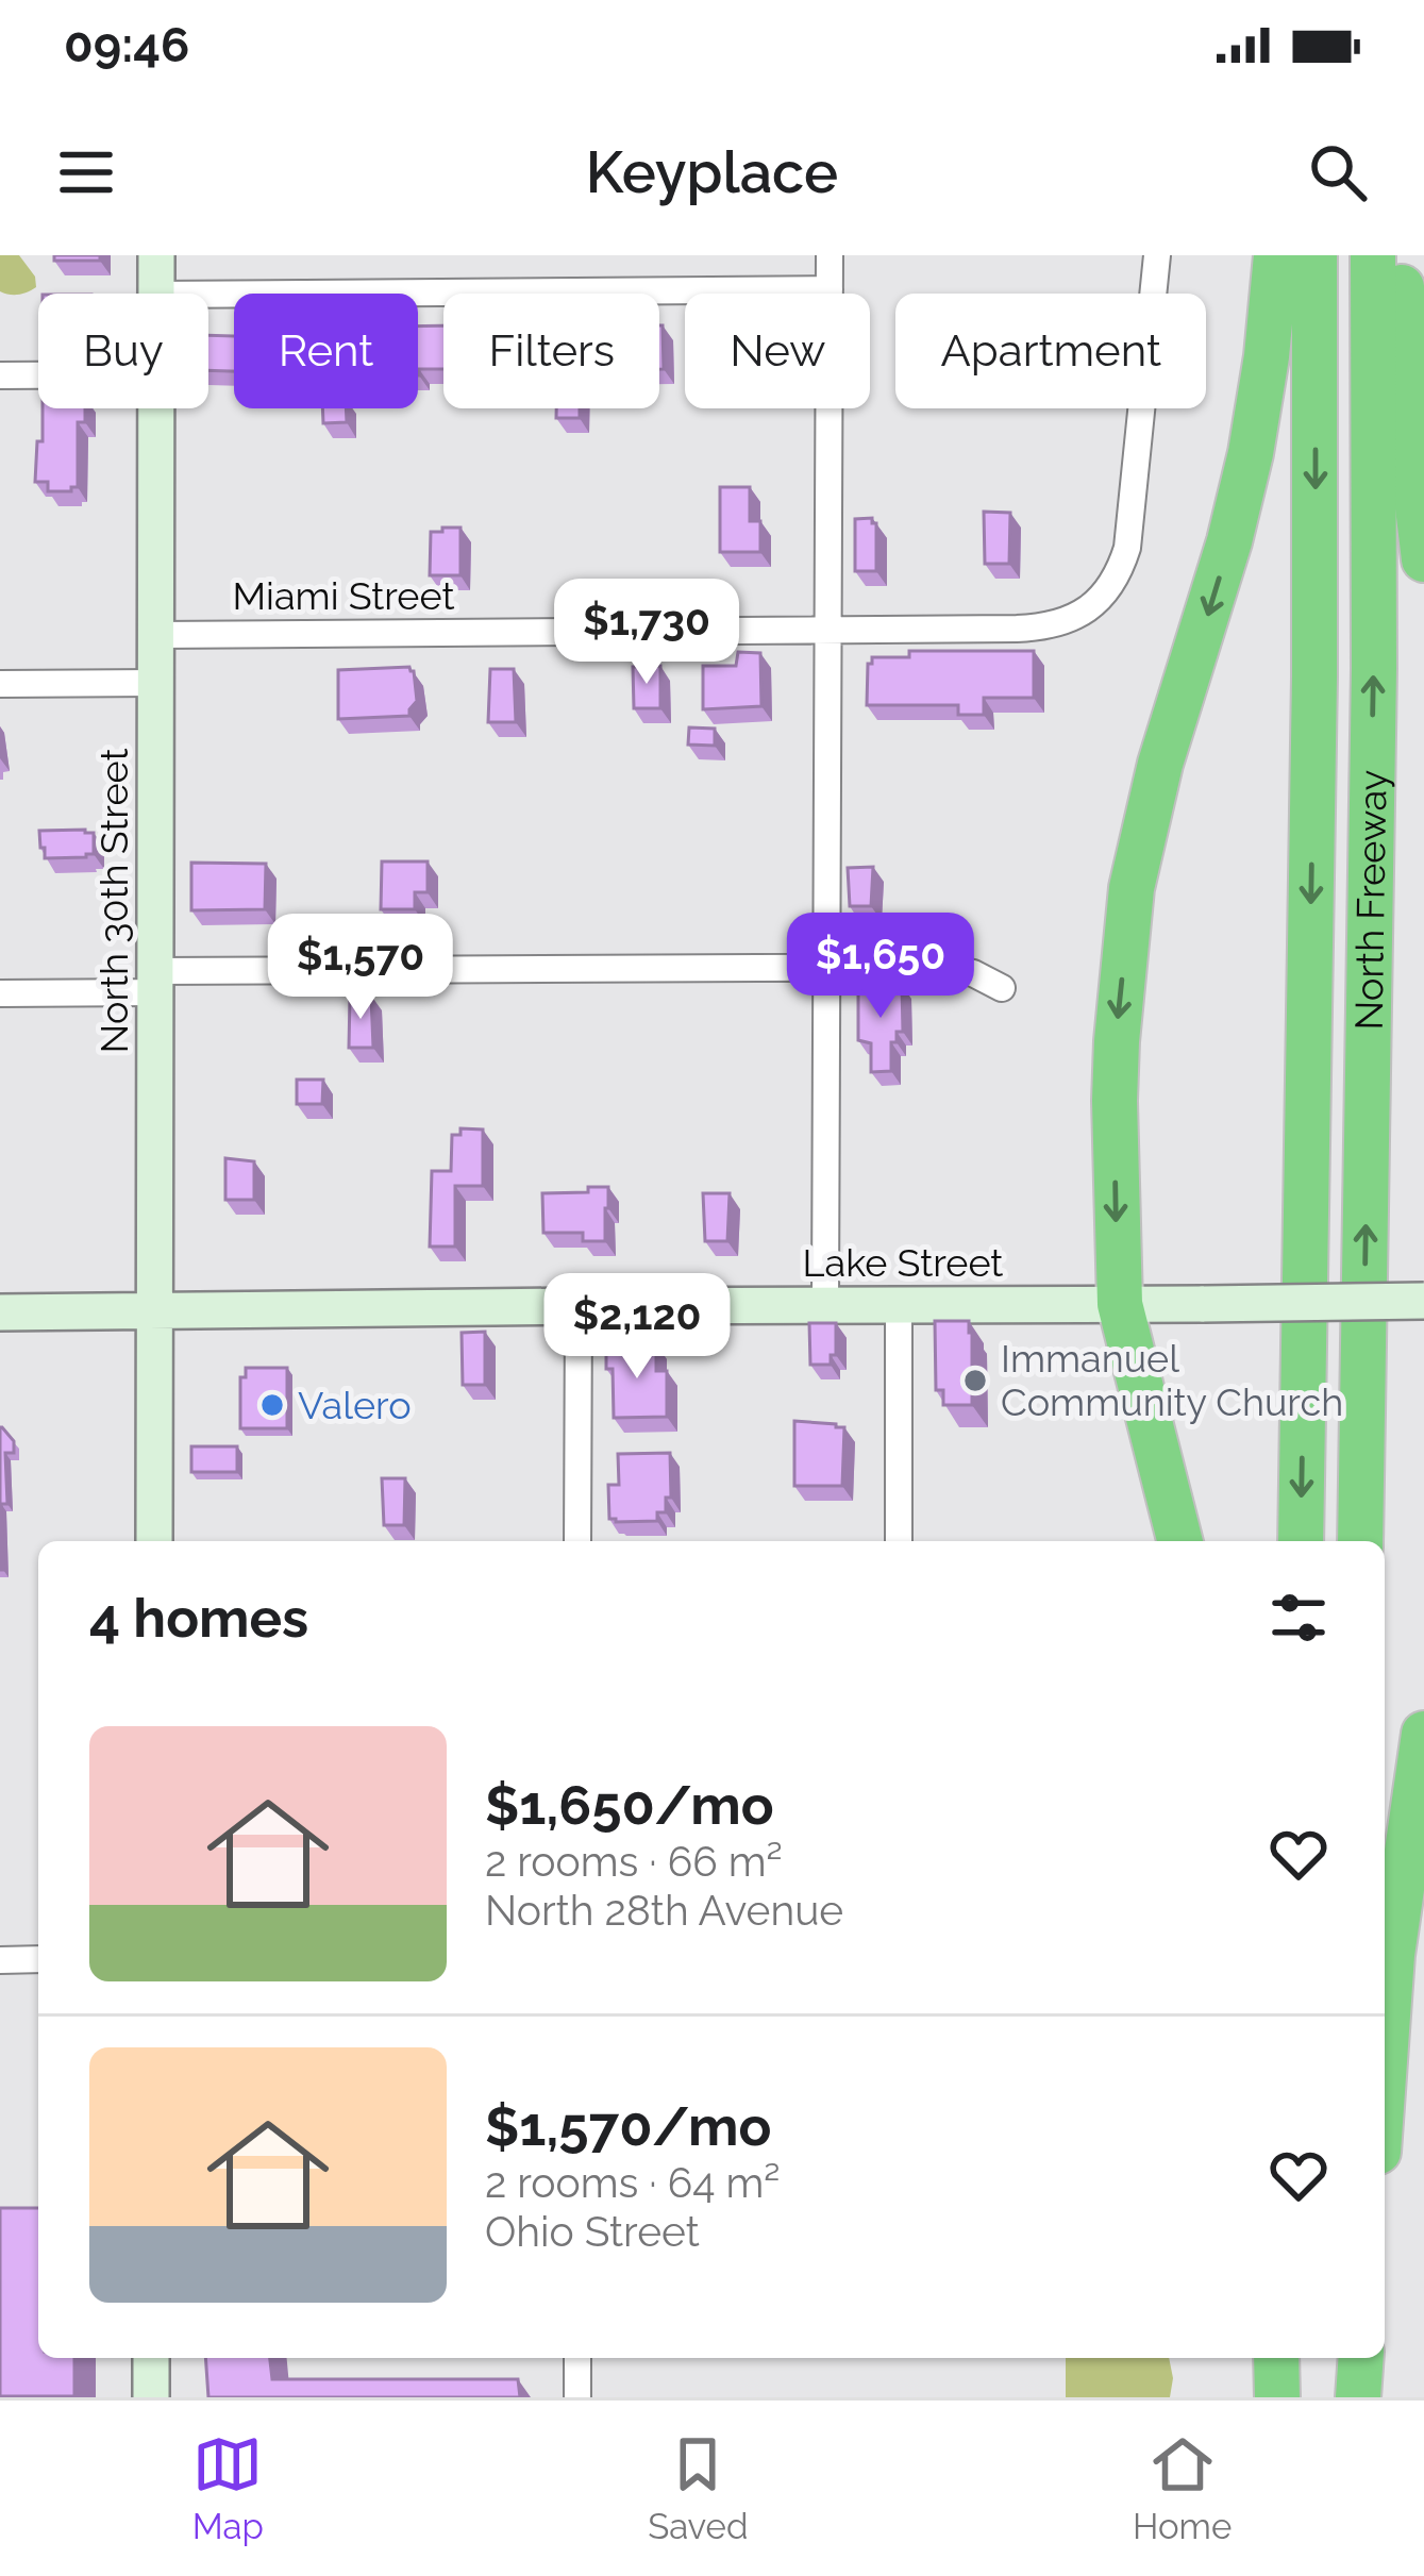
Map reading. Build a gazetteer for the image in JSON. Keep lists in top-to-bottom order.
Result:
{
  "streets": {
    "highway": ["North Freeway"],
    "main road": ["North 30th Street", "Lake Street"],
    "street": ["Miami Street"]
  },
  "crossings": [
    ["Miami Street", "North 30th Street"],
    ["North 30th Street", "Lake Street"]
  ],
  "places": ["Immanuel Community Church", "Valero"],
  "page": {
    "status": "09:46",
    "header": "Keyplace",
    "chip": [
      "Buy",
      "Rent",
      "Filters",
      "New",
      "Apartment"
    ],
    "price": [
      "$1,730",
      "$1,650",
      "$1,570",
      "$2,120"
    ],
    "heading": "4 homes",
    "list": [
      {
        "name": "$1,650/mo",
        "note": "2 rooms · 66 m² · North 28th Avenue"
      },
      {
        "name": "$1,570/mo",
        "note": "2 rooms · 64 m² · Ohio Street"
      }
    ],
    "tabs": ["Map", "Saved", "Home"]
  }
}
